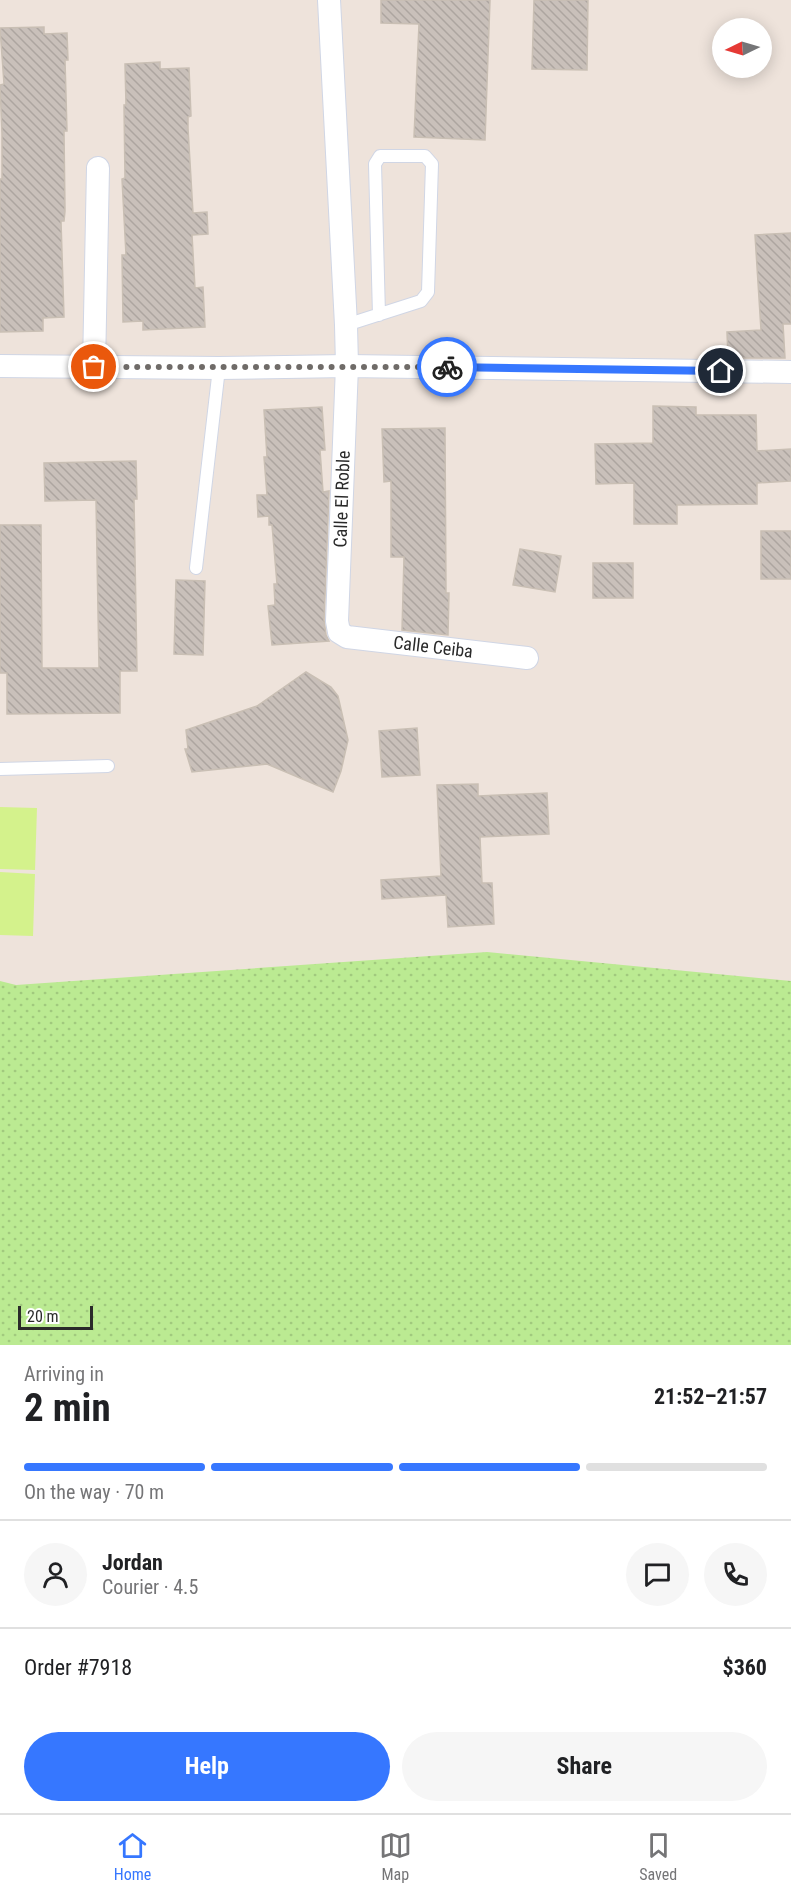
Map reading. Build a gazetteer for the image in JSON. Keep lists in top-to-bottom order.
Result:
{
  "streets": {
    "street": ["Calle El Roble", "Calle Ceiba"]
  },
  "crossings": [
    ["Calle El Roble", "Calle Ceiba"]
  ],
  "scale_bar": "20 m",
  "north": "left",
  "page": {
    "scale": "20 m",
    "heading": ["2 min", "Arriving in", "21:52–21:57"],
    "panel": [
      "Jordan",
      "Courier · 4.5",
      "Order #7918",
      "$360"
    ],
    "bar": "On the way · 70 m",
    "buttons": ["Help", "Share"],
    "tabs": ["Home", "Map", "Saved"]
  }
}
